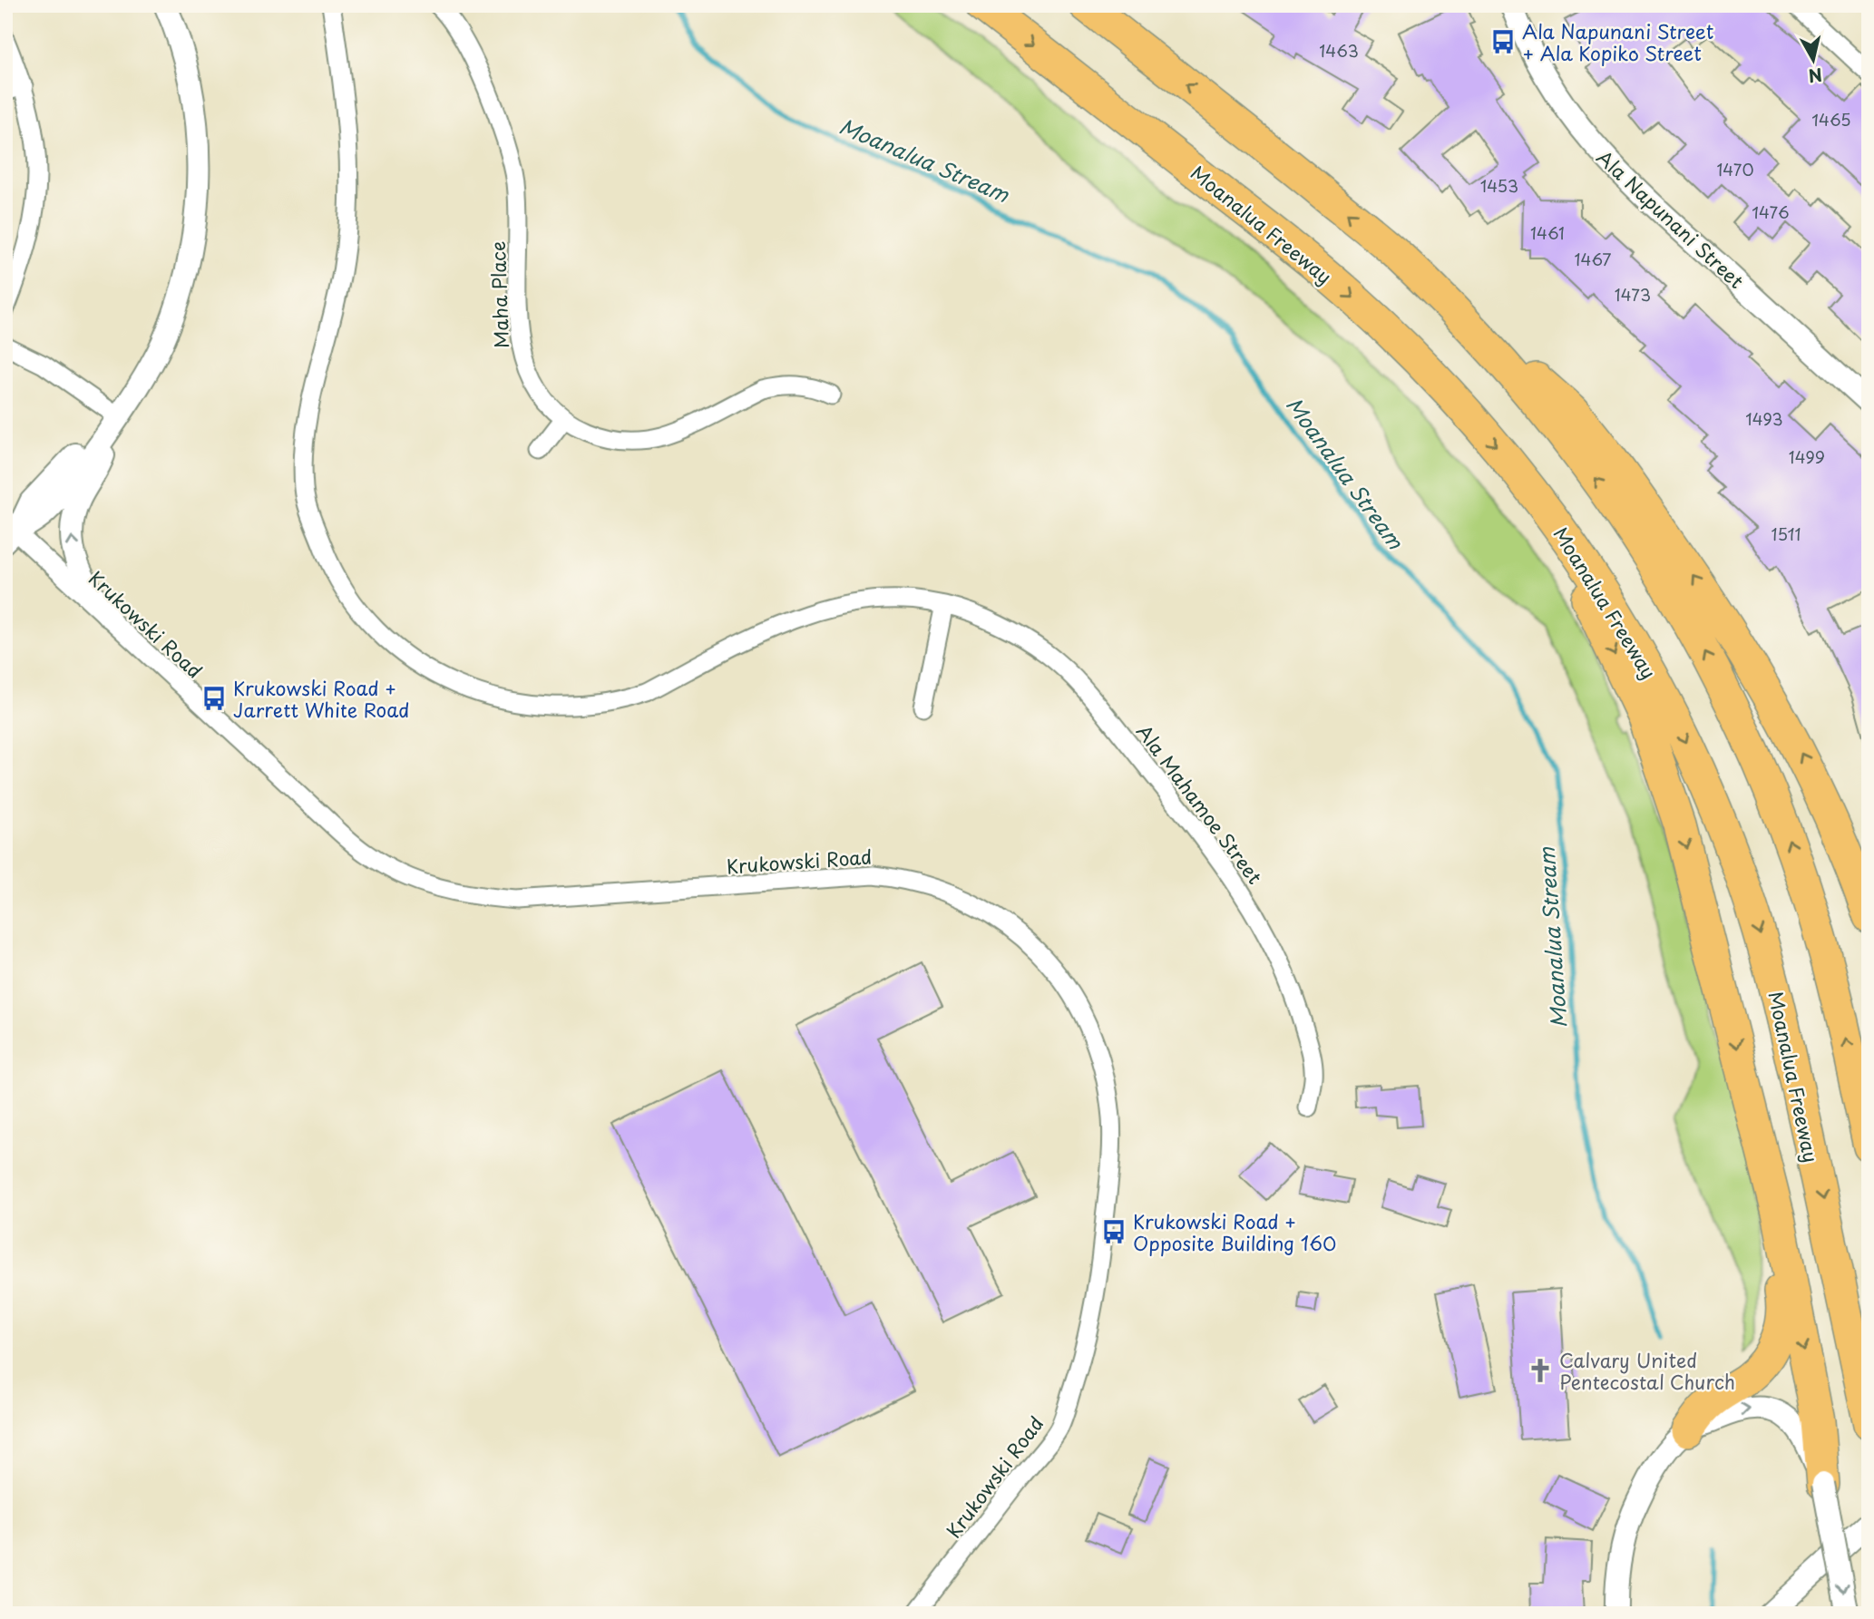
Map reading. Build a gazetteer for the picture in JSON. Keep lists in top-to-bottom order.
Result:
{
  "streets": {
    "highway": ["Moanalua Freeway"],
    "street": [
      "Ala Napunani Street",
      "Maha Place",
      "Krukowski Road",
      "Ala Mahamoe Street"
    ]
  },
  "water": ["Moanalua Stream"],
  "places": {
    "bus stop": ["Ala Napunani Street + Ala Kopiko Street", "Krukowski Road + Jarrett White Road", "Krukowski Road + Opposite Building 160"],
    "church": ["Calvary United Pentecostal Church"]
  },
  "house_numbers": [
    "1463",
    "1465",
    "1470",
    "1453",
    "1476",
    "1461",
    "1467",
    "1473",
    "1493",
    "1499",
    "1511"
  ],
  "north": "bottom"
}
